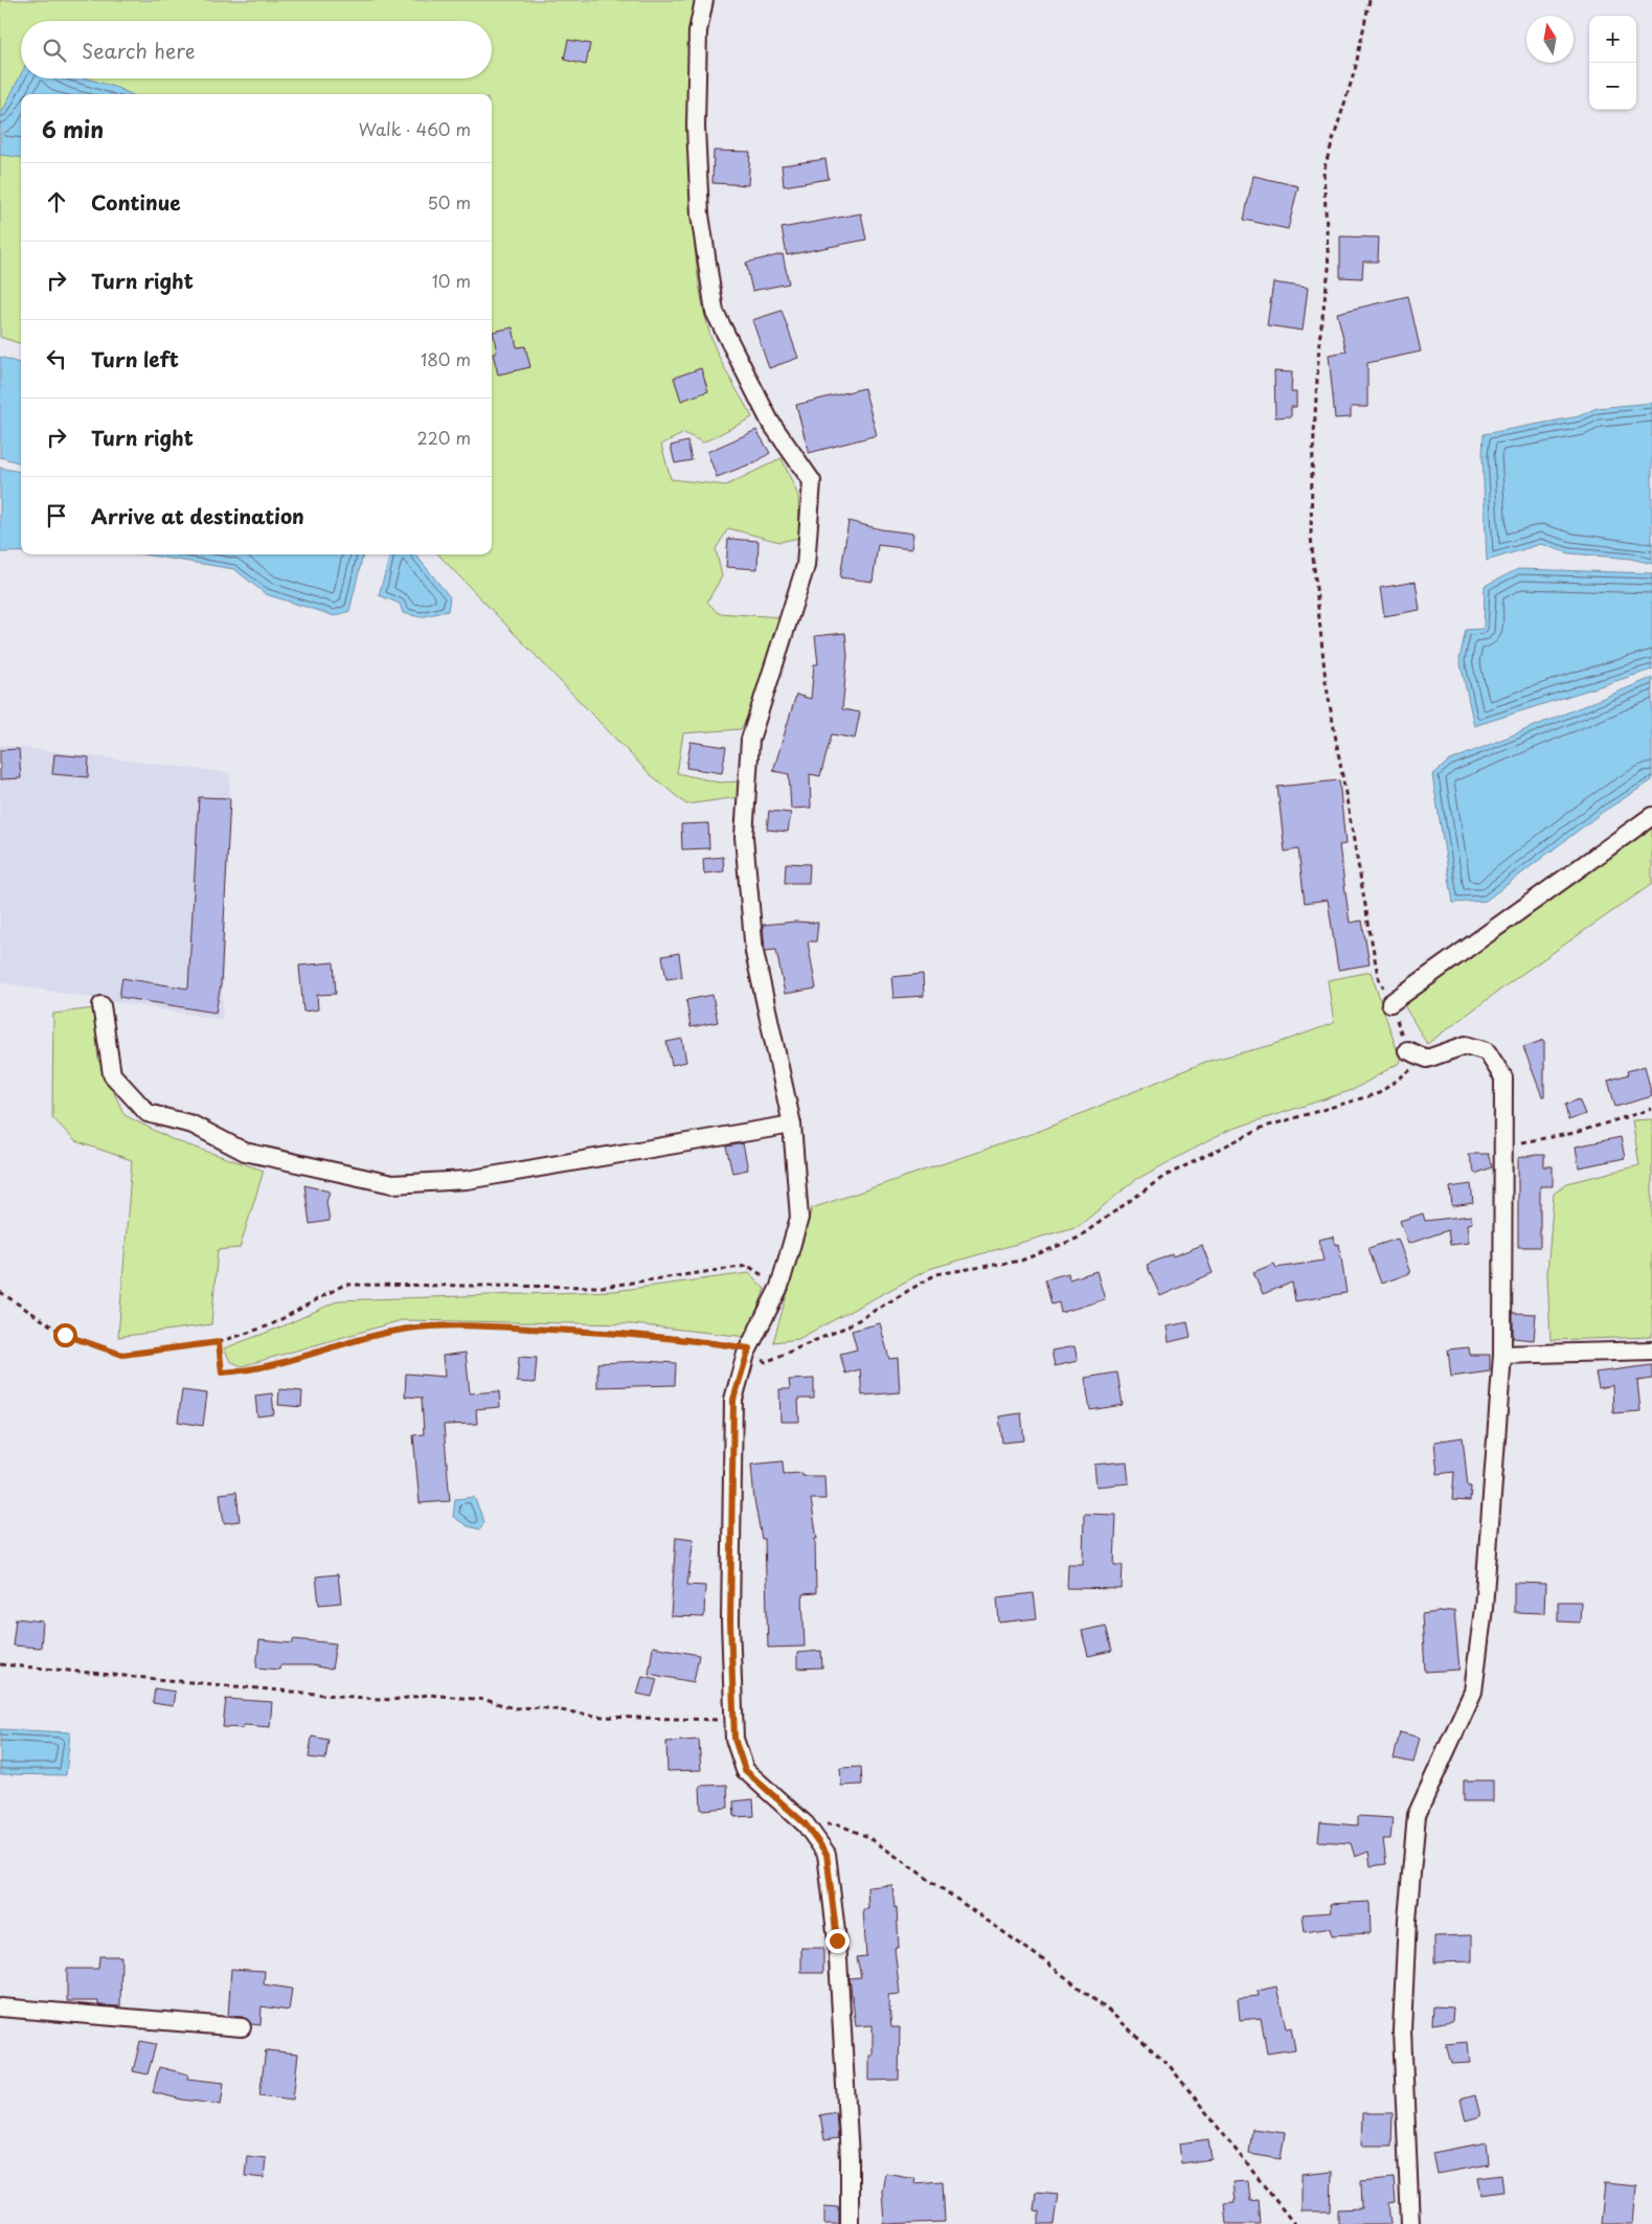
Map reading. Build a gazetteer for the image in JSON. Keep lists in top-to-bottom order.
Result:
{
  "north": "top",
  "page": {
    "map_buttons": ["+", "−"],
    "search": "Search here",
    "heading": ["6 min", "Walk · 460 m"],
    "list": [
      ["Continue", "50 m"],
      ["Turn right", "10 m"],
      ["Turn left", "180 m"],
      ["Turn right", "220 m"],
      "Arrive at destination"
    ]
  }
}
